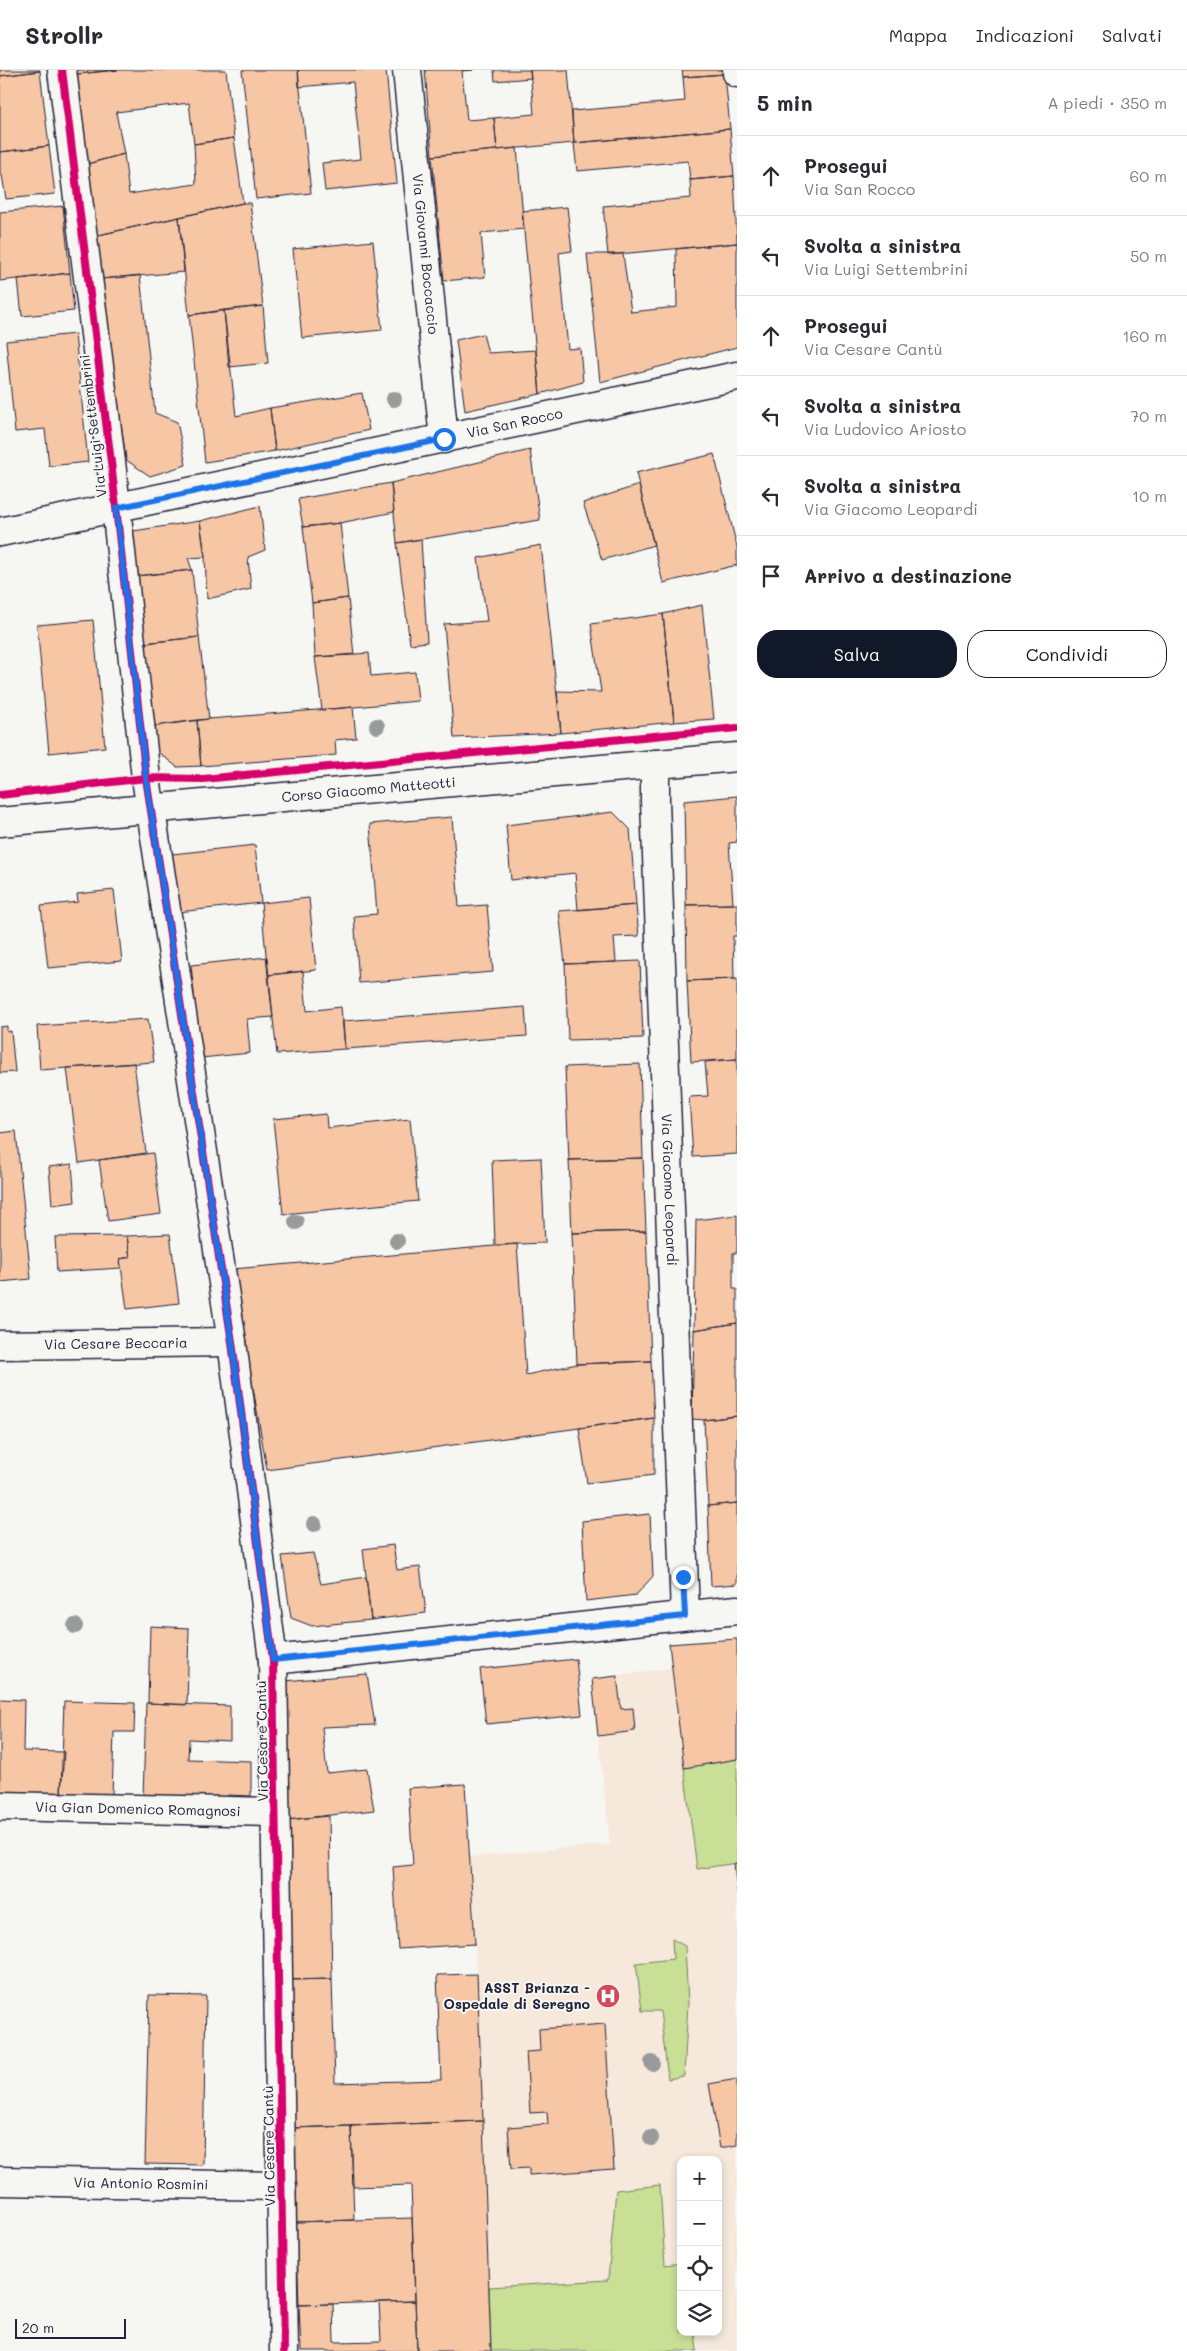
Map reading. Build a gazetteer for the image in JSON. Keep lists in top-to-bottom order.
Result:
{
  "streets": {
    "street": [
      "Via Giovanni Boccaccio",
      "Via San Rocco",
      "Via Luigi Settembrini",
      "Corso Giacomo Matteotti",
      "Via Giacomo Leopardi",
      "Via Cesare Beccaria",
      "Via Cesare Cantù",
      "Via Gian Domenico Romagnosi",
      "Via Antonio Rosmini"
    ]
  },
  "crossings": [
    ["Via Giovanni Boccaccio", "Via San Rocco"],
    ["Via San Rocco", "Via Luigi Settembrini"],
    ["Via Luigi Settembrini", "Corso Giacomo Matteotti"],
    ["Via Luigi Settembrini", "Via Cesare Cantù"],
    ["Corso Giacomo Matteotti", "Via Giacomo Leopardi"],
    ["Corso Giacomo Matteotti", "Via Cesare Cantù"],
    ["Via Cesare Beccaria", "Via Cesare Cantù"],
    ["Via Cesare Cantù", "Via Gian Domenico Romagnosi"],
    ["Via Cesare Cantù", "Via Antonio Rosmini"]
  ],
  "places": {
    "hospital": ["ASST Brianza - Ospedale di Seregno"]
  },
  "scale_bar": "20 m",
  "page": {
    "header": "Strollr",
    "nav": ["Mappa", "Indicazioni", "Salvati"],
    "heading": ["5 min", "A piedi · 350 m"],
    "list": [
      ["Prosegui", "Via San Rocco", "60 m"],
      ["Svolta a sinistra", "Via Luigi Settembrini", "50 m"],
      ["Prosegui", "Via Cesare Cantù", "160 m"],
      ["Svolta a sinistra", "Via Ludovico Ariosto", "70 m"],
      ["Svolta a sinistra", "Via Giacomo Leopardi", "10 m"],
      "Arrivo a destinazione"
    ],
    "buttons": ["Salva", "Condividi"],
    "map_buttons": ["+", "−"],
    "scale": "20 m"
  }
}
